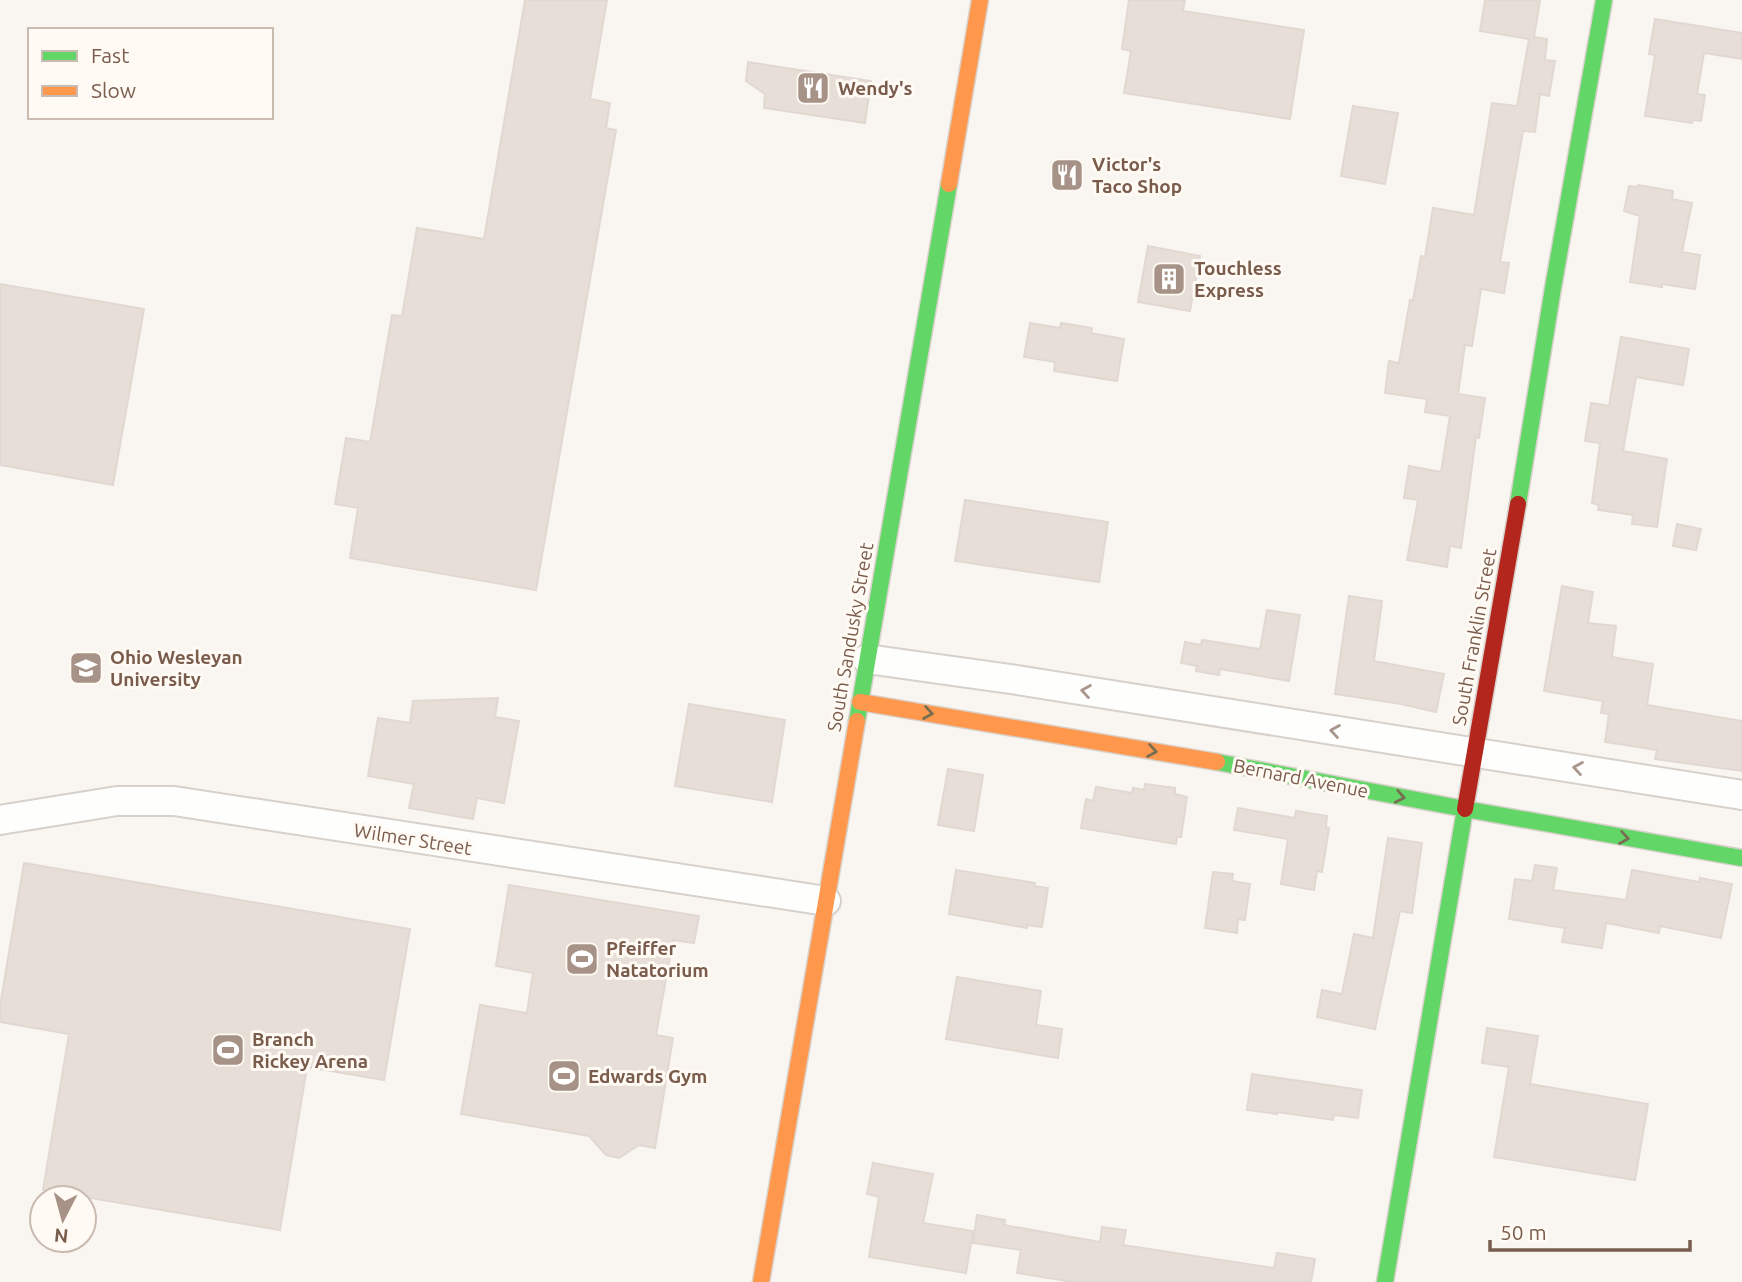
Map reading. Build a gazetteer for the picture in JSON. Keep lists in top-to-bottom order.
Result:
{
  "streets": {
    "street": [
      "South Sandusky Street",
      "South Franklin Street",
      "Bernard Avenue",
      "Wilmer Street"
    ]
  },
  "crossings": [
    ["South Sandusky Street", "Bernard Avenue"],
    ["South Sandusky Street", "Wilmer Street"],
    ["South Franklin Street", "Bernard Avenue"]
  ],
  "places": {
    "restaurant": ["Wendy's", "Victor's Taco Shop"],
    "building": ["Touchless Express"],
    "school or university": ["Ohio Wesleyan University"],
    "sports": ["Pfeiffer Natatorium", "Branch Rickey Arena", "Edwards Gym"]
  },
  "legend": ["Fast", "Slow"],
  "scale_bar": "50 m",
  "north": "bottom"
}
